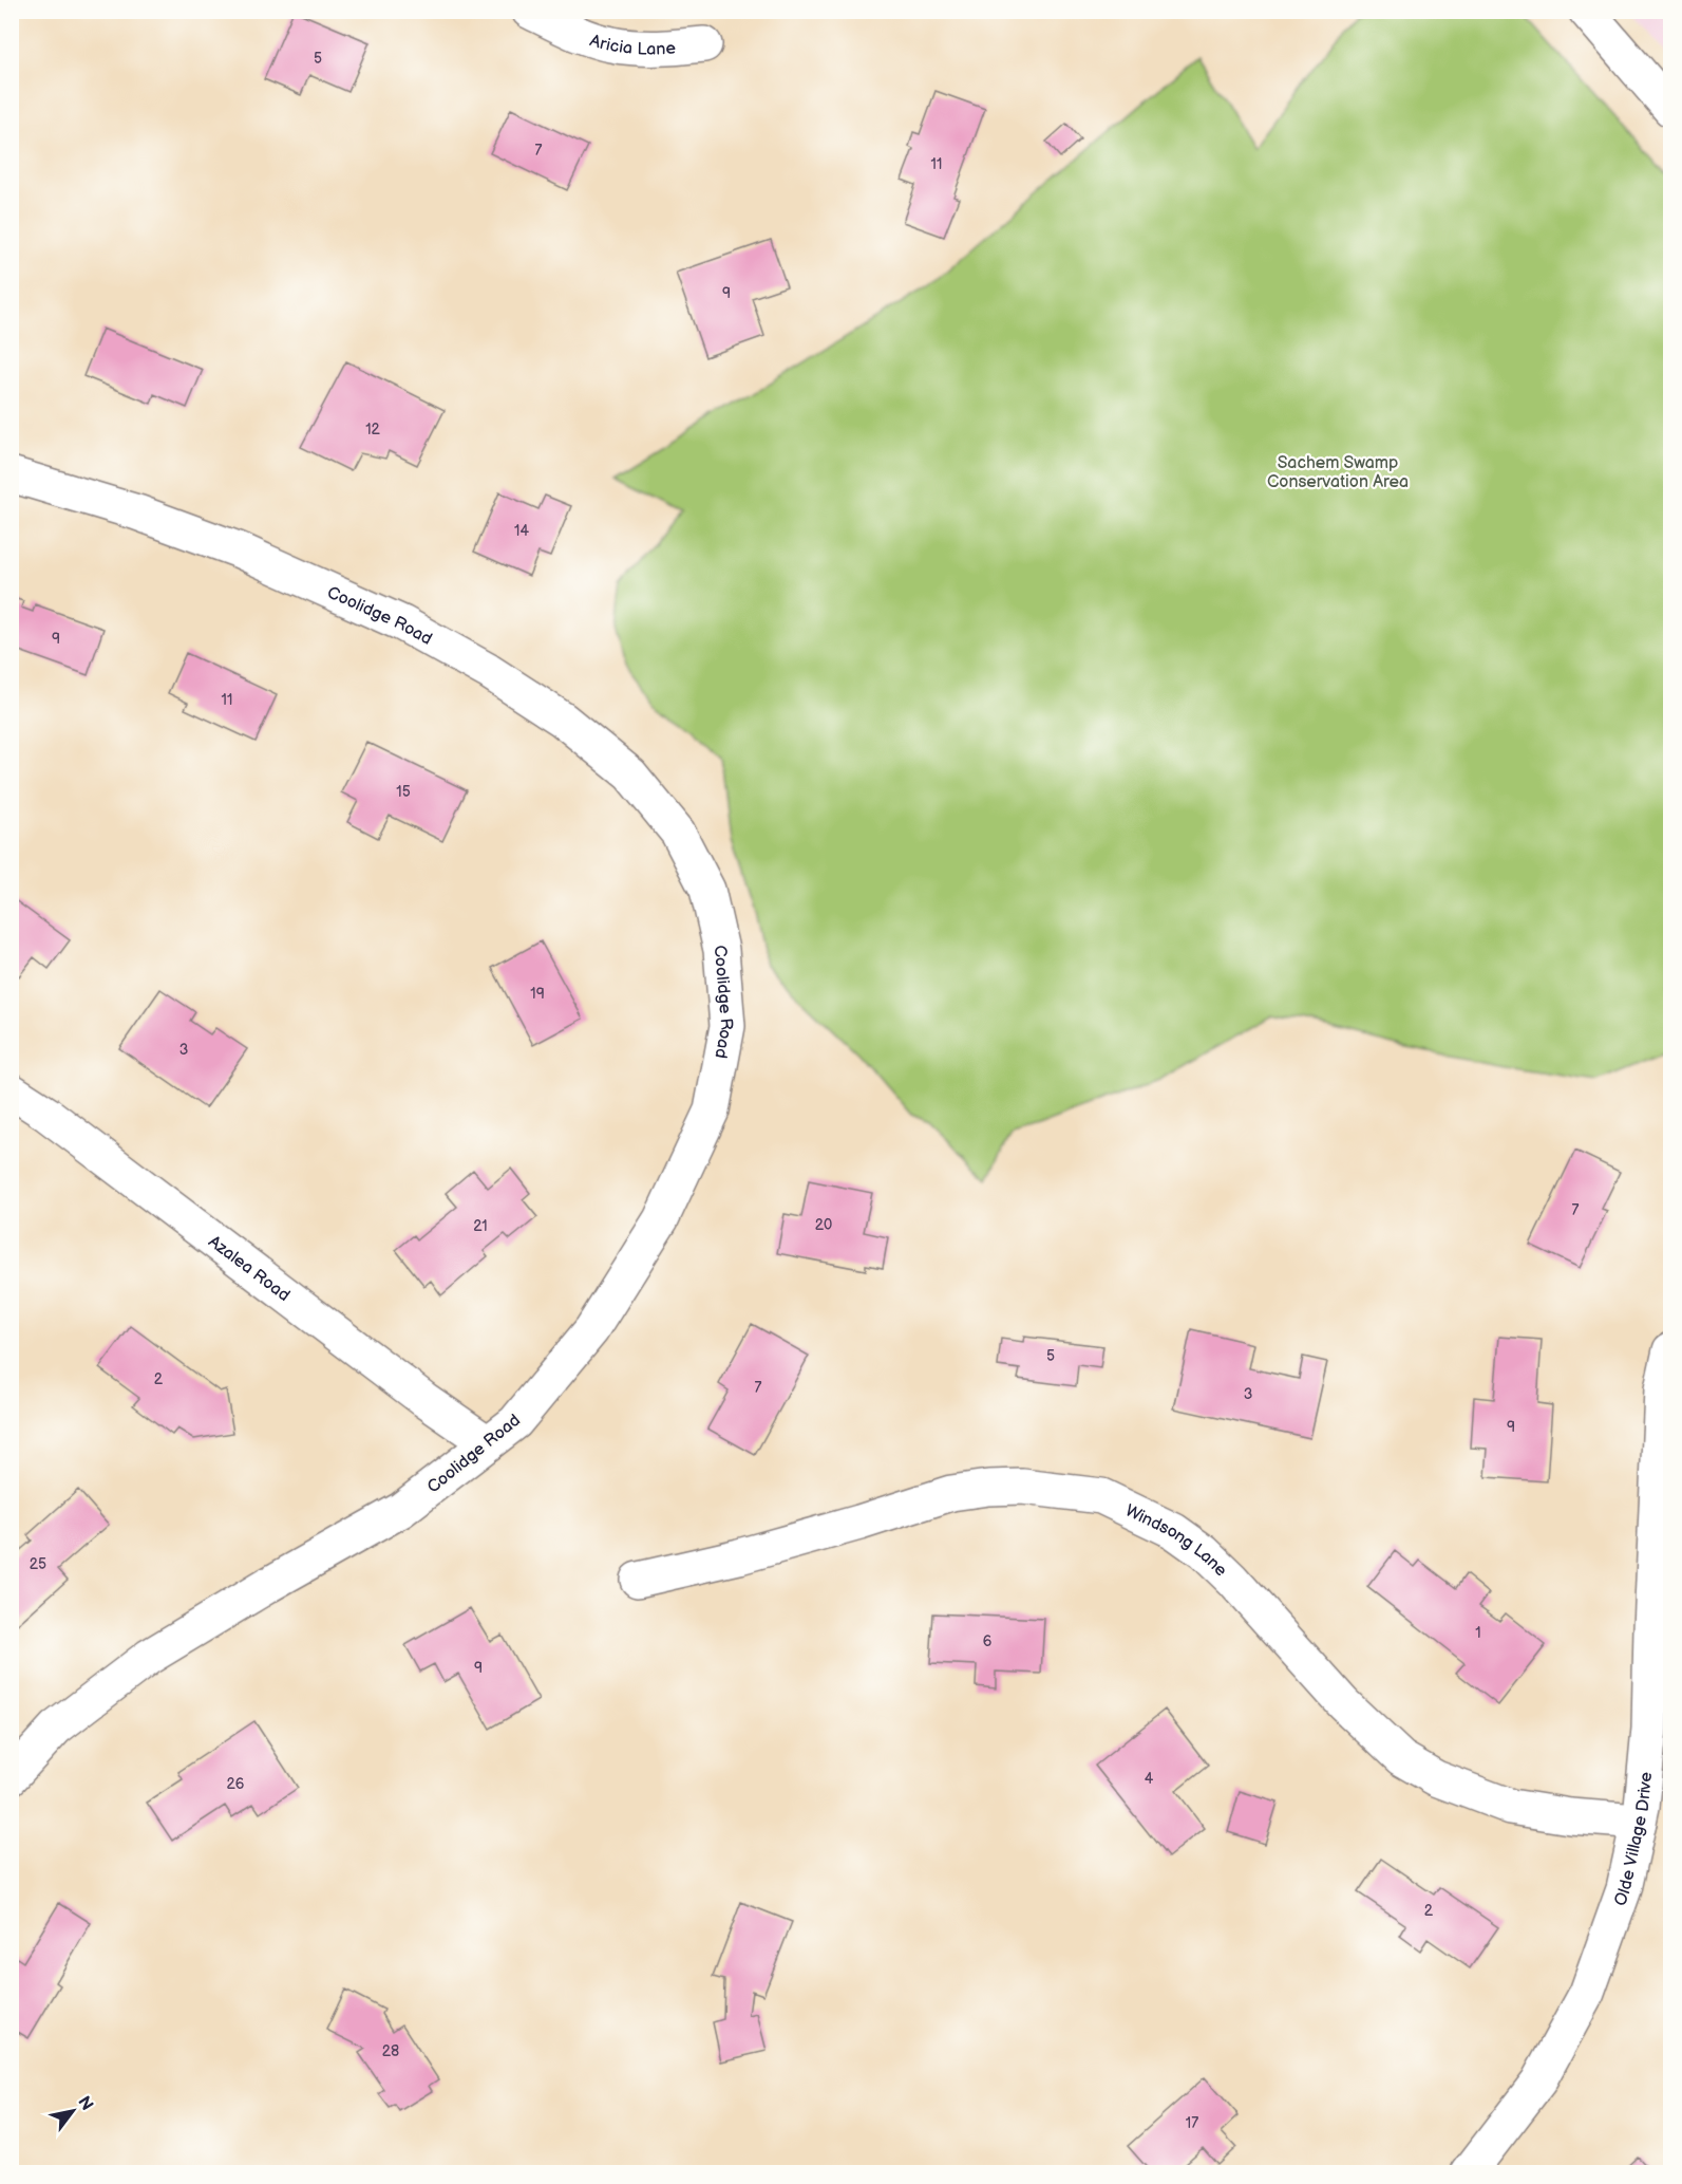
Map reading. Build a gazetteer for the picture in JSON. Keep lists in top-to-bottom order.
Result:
{
  "streets": {
    "street": [
      "Aricia Lane",
      "Coolidge Road",
      "Azalea Road",
      "Windsong Lane",
      "Olde Village Drive"
    ]
  },
  "crossings": [
    ["Coolidge Road", "Azalea Road"],
    ["Windsong Lane", "Olde Village Drive"]
  ],
  "parks": ["Sachem Swamp Conservation Area"],
  "house_numbers": [
    "5",
    "7",
    "11",
    "9",
    "12",
    "14",
    "9",
    "11",
    "15",
    "19",
    "3",
    "7",
    "20",
    "21",
    "5",
    "2",
    "7",
    "3",
    "9",
    "25",
    "1",
    "6",
    "9",
    "4",
    "26",
    "2",
    "28",
    "17"
  ],
  "north": "top right"
}
